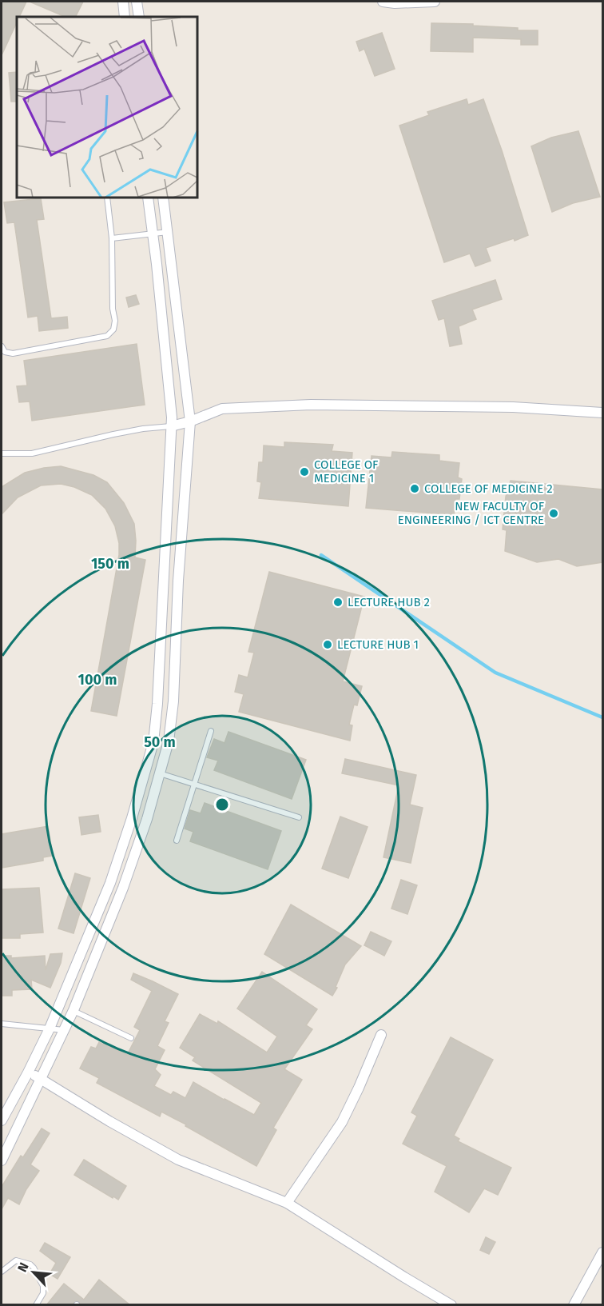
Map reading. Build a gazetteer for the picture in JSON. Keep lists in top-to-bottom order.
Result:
{
  "places": [
    "COLLEGE OF MEDICINE 1",
    "COLLEGE OF MEDICINE 2",
    "NEW FACULTY OF ENGINEERING / ICT CENTRE",
    "LECTURE HUB 2",
    "LECTURE HUB 1"
  ],
  "north": "top left",
  "rings": ["150 m", "100 m", "50 m"]
}
